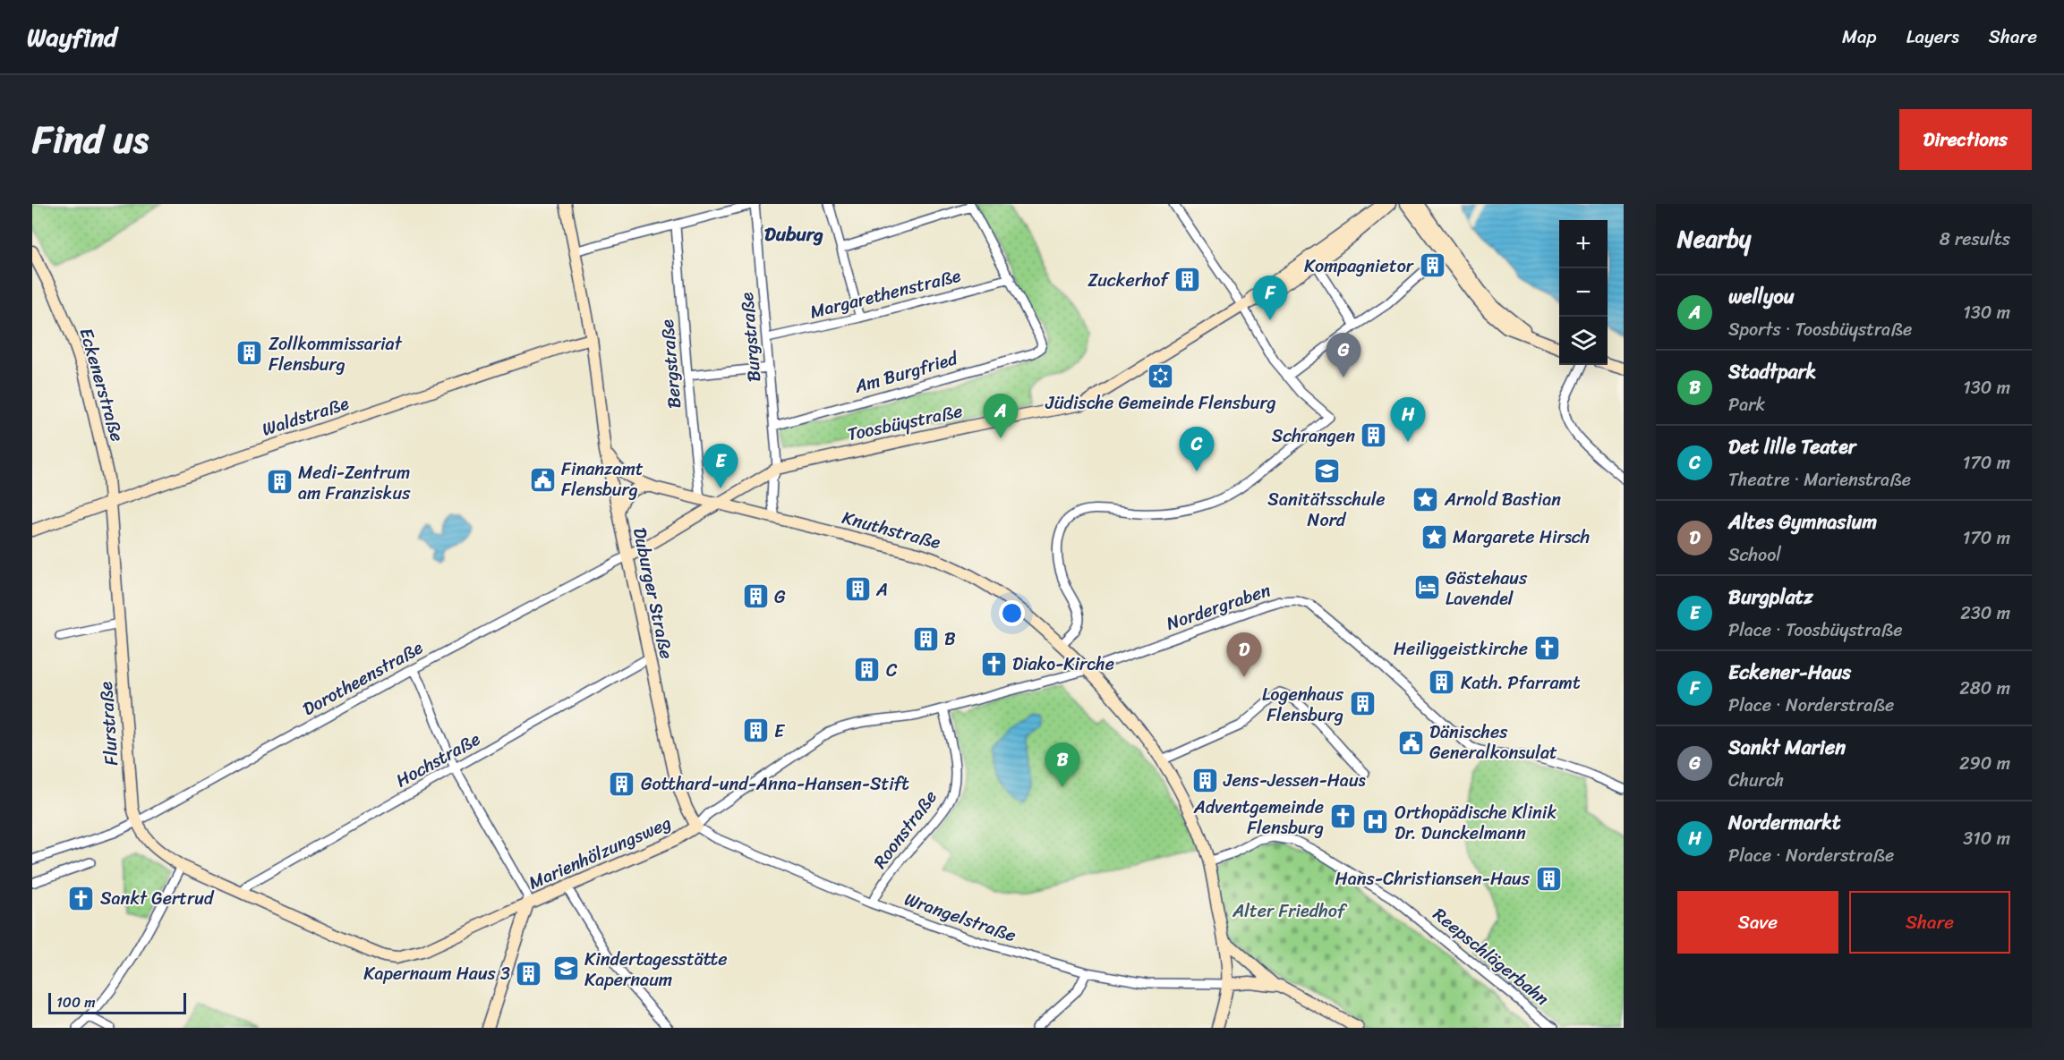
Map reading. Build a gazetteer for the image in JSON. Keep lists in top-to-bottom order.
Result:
{
  "streets": {
    "main road": [
      "Eckenerstraße",
      "Waldstraße",
      "Toosbüystraße",
      "Knuthstraße",
      "Duburger Straße",
      "Flurstraße",
      "Marienhölzungsweg"
    ],
    "street": [
      "Margarethenstraße",
      "Burgstraße",
      "Bergstraße",
      "Am Burgfried",
      "Nordergraben",
      "Dorotheenstraße",
      "Hochstraße",
      "Roonstraße",
      "Wrangelstraße",
      "Reepschlägerbahn"
    ]
  },
  "crossings": [
    ["Margarethenstraße", "Burgstraße"],
    ["Margarethenstraße", "Am Burgfried"],
    ["Burgstraße", "Am Burgfried"],
    ["Burgstraße", "Toosbüystraße"],
    ["Burgstraße", "Knuthstraße"],
    ["Bergstraße", "Knuthstraße"],
    ["Eckenerstraße", "Waldstraße"],
    ["Eckenerstraße", "Flurstraße"],
    ["Waldstraße", "Duburger Straße"],
    ["Waldstraße", "Flurstraße"],
    ["Toosbüystraße", "Knuthstraße"],
    ["Toosbüystraße", "Duburger Straße"],
    ["Toosbüystraße", "Dorotheenstraße"],
    ["Knuthstraße", "Duburger Straße"],
    ["Knuthstraße", "Nordergraben"],
    ["Knuthstraße", "Marienhölzungsweg"],
    ["Knuthstraße", "Wrangelstraße"],
    ["Knuthstraße", "Reepschlägerbahn"],
    ["Duburger Straße", "Dorotheenstraße"],
    ["Duburger Straße", "Hochstraße"],
    ["Duburger Straße", "Marienhölzungsweg"],
    ["Duburger Straße", "Wrangelstraße"],
    ["Nordergraben", "Marienhölzungsweg"],
    ["Dorotheenstraße", "Flurstraße"],
    ["Dorotheenstraße", "Marienhölzungsweg"],
    ["Flurstraße", "Marienhölzungsweg"],
    ["Hochstraße", "Marienhölzungsweg"],
    ["Roonstraße", "Marienhölzungsweg"],
    ["Roonstraße", "Wrangelstraße"],
    ["Marienhölzungsweg", "Wrangelstraße"]
  ],
  "districts": ["Duburg"],
  "parks": ["Alter Friedhof"],
  "places": {
    "building": [
      "Kompagnietor",
      "Zuckerhof",
      "Zollkommissariat Flensburg",
      "Schrangen",
      "Medi-Zentrum am Franziskus",
      "A",
      "G",
      "B",
      "C",
      "Kath. Pfarramt",
      "Logenhaus Flensburg",
      "E",
      "Jens-Jessen-Haus",
      "Gotthard-und-Anna-Hansen-Stift",
      "Hans-Christiansen-Haus",
      "Kapernaum Haus 3"
    ],
    "synagogue": ["Jüdische Gemeinde Flensburg"],
    "school or university": ["Sanitätsschule Nord", "Kindertagesstätte Kapernaum"],
    "public building": ["Finanzamt Flensburg", "Dänisches Generalkonsulat"],
    "place": ["Arnold Bastian", "Margarete Hirsch"],
    "hotel": ["Gästehaus Lavendel"],
    "church": [
      "Heiliggeistkirche",
      "Diako-Kirche",
      "Adventgemeinde Flensburg",
      "Sankt Gertrud"
    ],
    "hospital": ["Orthopädische Klinik Dr. Dunckelmann"]
  },
  "scale_bar": "100 m",
  "page": {
    "header": "Wayfind",
    "nav": ["Map", "Layers", "Share"],
    "title": "Find us",
    "buttons": [
      "Directions",
      ["Save", "Share"]
    ],
    "heading": ["Nearby", "8 results"],
    "map_buttons": ["+", "−"],
    "list": [
      {
        "mark": "A",
        "name": "wellyou",
        "note": "Sports · Toosbüystraße",
        "value": "130 m"
      },
      {
        "mark": "B",
        "name": "Stadtpark",
        "note": "Park",
        "value": "130 m"
      },
      {
        "mark": "C",
        "name": "Det lille Teater",
        "note": "Theatre · Marienstraße",
        "value": "170 m"
      },
      {
        "mark": "D",
        "name": "Altes Gymnasium",
        "note": "School",
        "value": "170 m"
      },
      {
        "mark": "E",
        "name": "Burgplatz",
        "note": "Place · Toosbüystraße",
        "value": "230 m"
      },
      {
        "mark": "F",
        "name": "Eckener-Haus",
        "note": "Place · Norderstraße",
        "value": "280 m"
      },
      {
        "mark": "G",
        "name": "Sankt Marien",
        "note": "Church",
        "value": "290 m"
      },
      {
        "mark": "H",
        "name": "Nordermarkt",
        "note": "Place · Norderstraße",
        "value": "310 m"
      }
    ],
    "pins": [
      "F",
      "G",
      "A",
      "H",
      "C",
      "E",
      "D",
      "B"
    ],
    "scale": "100 m"
  }
}
